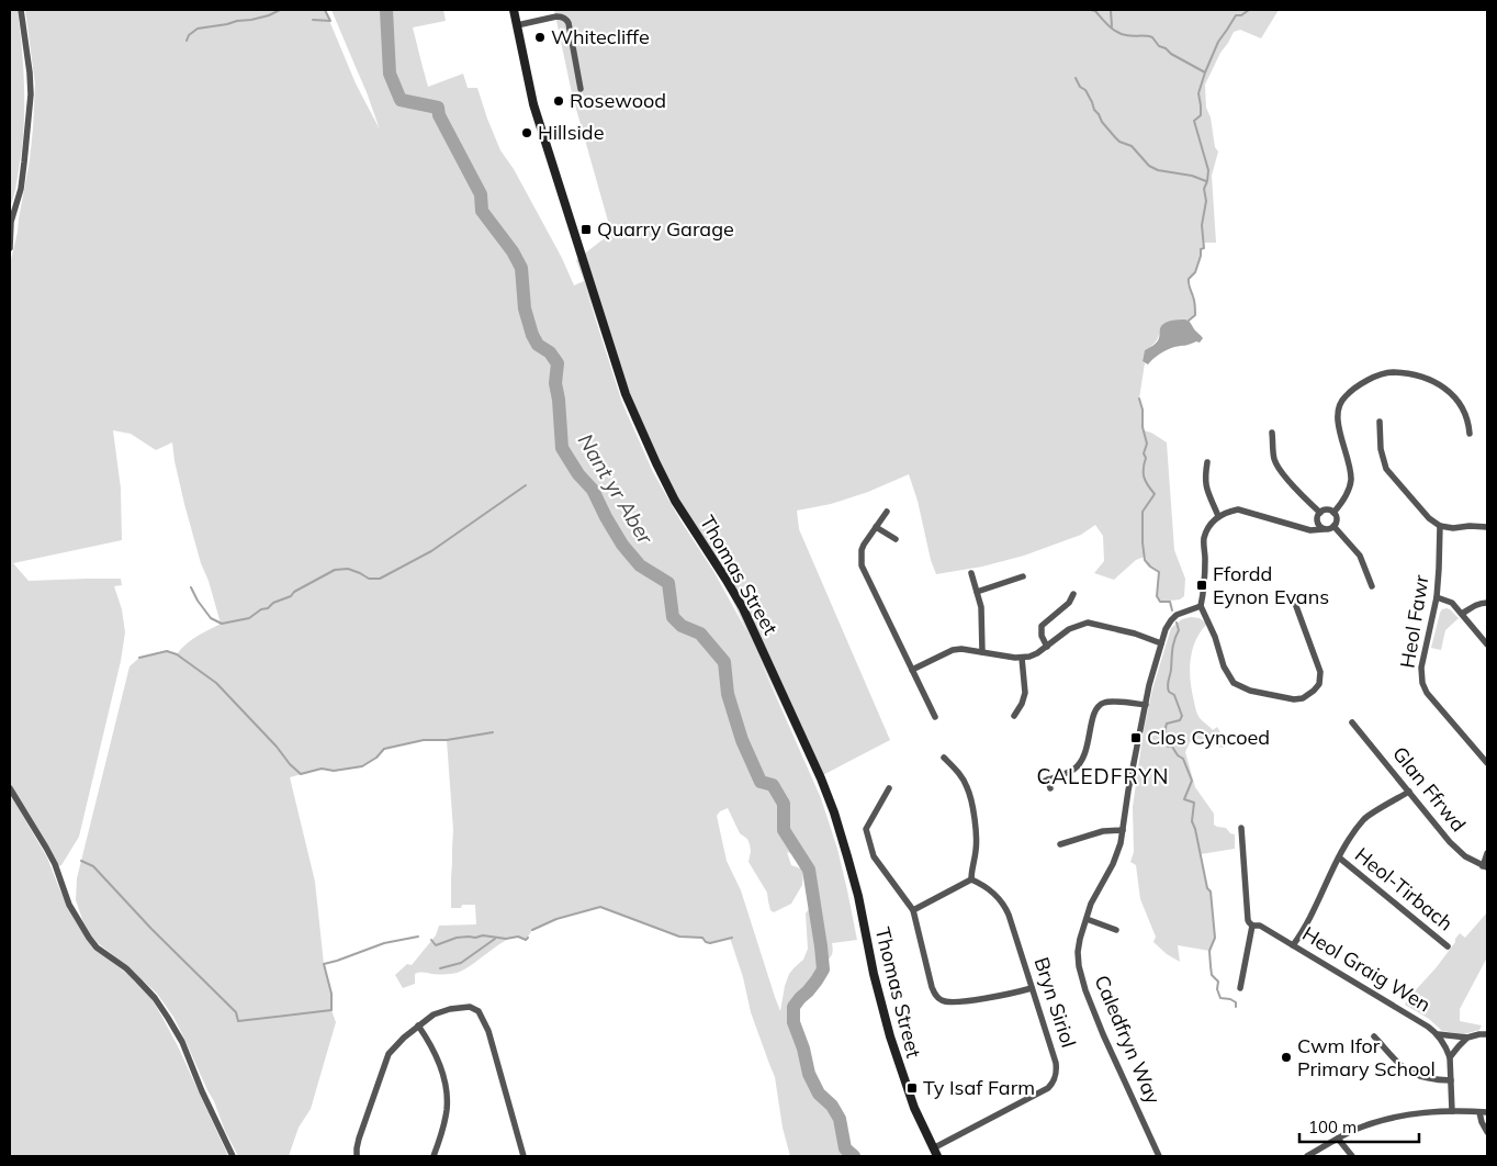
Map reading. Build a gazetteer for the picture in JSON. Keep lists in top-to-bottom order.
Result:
{
  "streets": {
    "main road": ["Thomas Street"],
    "street": [
      "Heol Fawr",
      "Glan Ffrwd",
      "Heol-Tirbach",
      "Heol Graig Wen",
      "Bryn Siriol",
      "Caledfryn Way"
    ]
  },
  "crossings": [
    ["Thomas Street", "Bryn Siriol"]
  ],
  "districts": ["CALEDFRYN"],
  "water": ["Nant yr Aber"],
  "places": {
    "other": [
      "Whitecliffe",
      "Rosewood",
      "Hillside",
      "Cwm Ifor Primary School"
    ],
    "transit": [
      "Quarry Garage",
      "Ffordd Eynon Evans",
      "Clos Cyncoed",
      "Ty Isaf Farm"
    ]
  },
  "scale_bar": "100 m"
}
